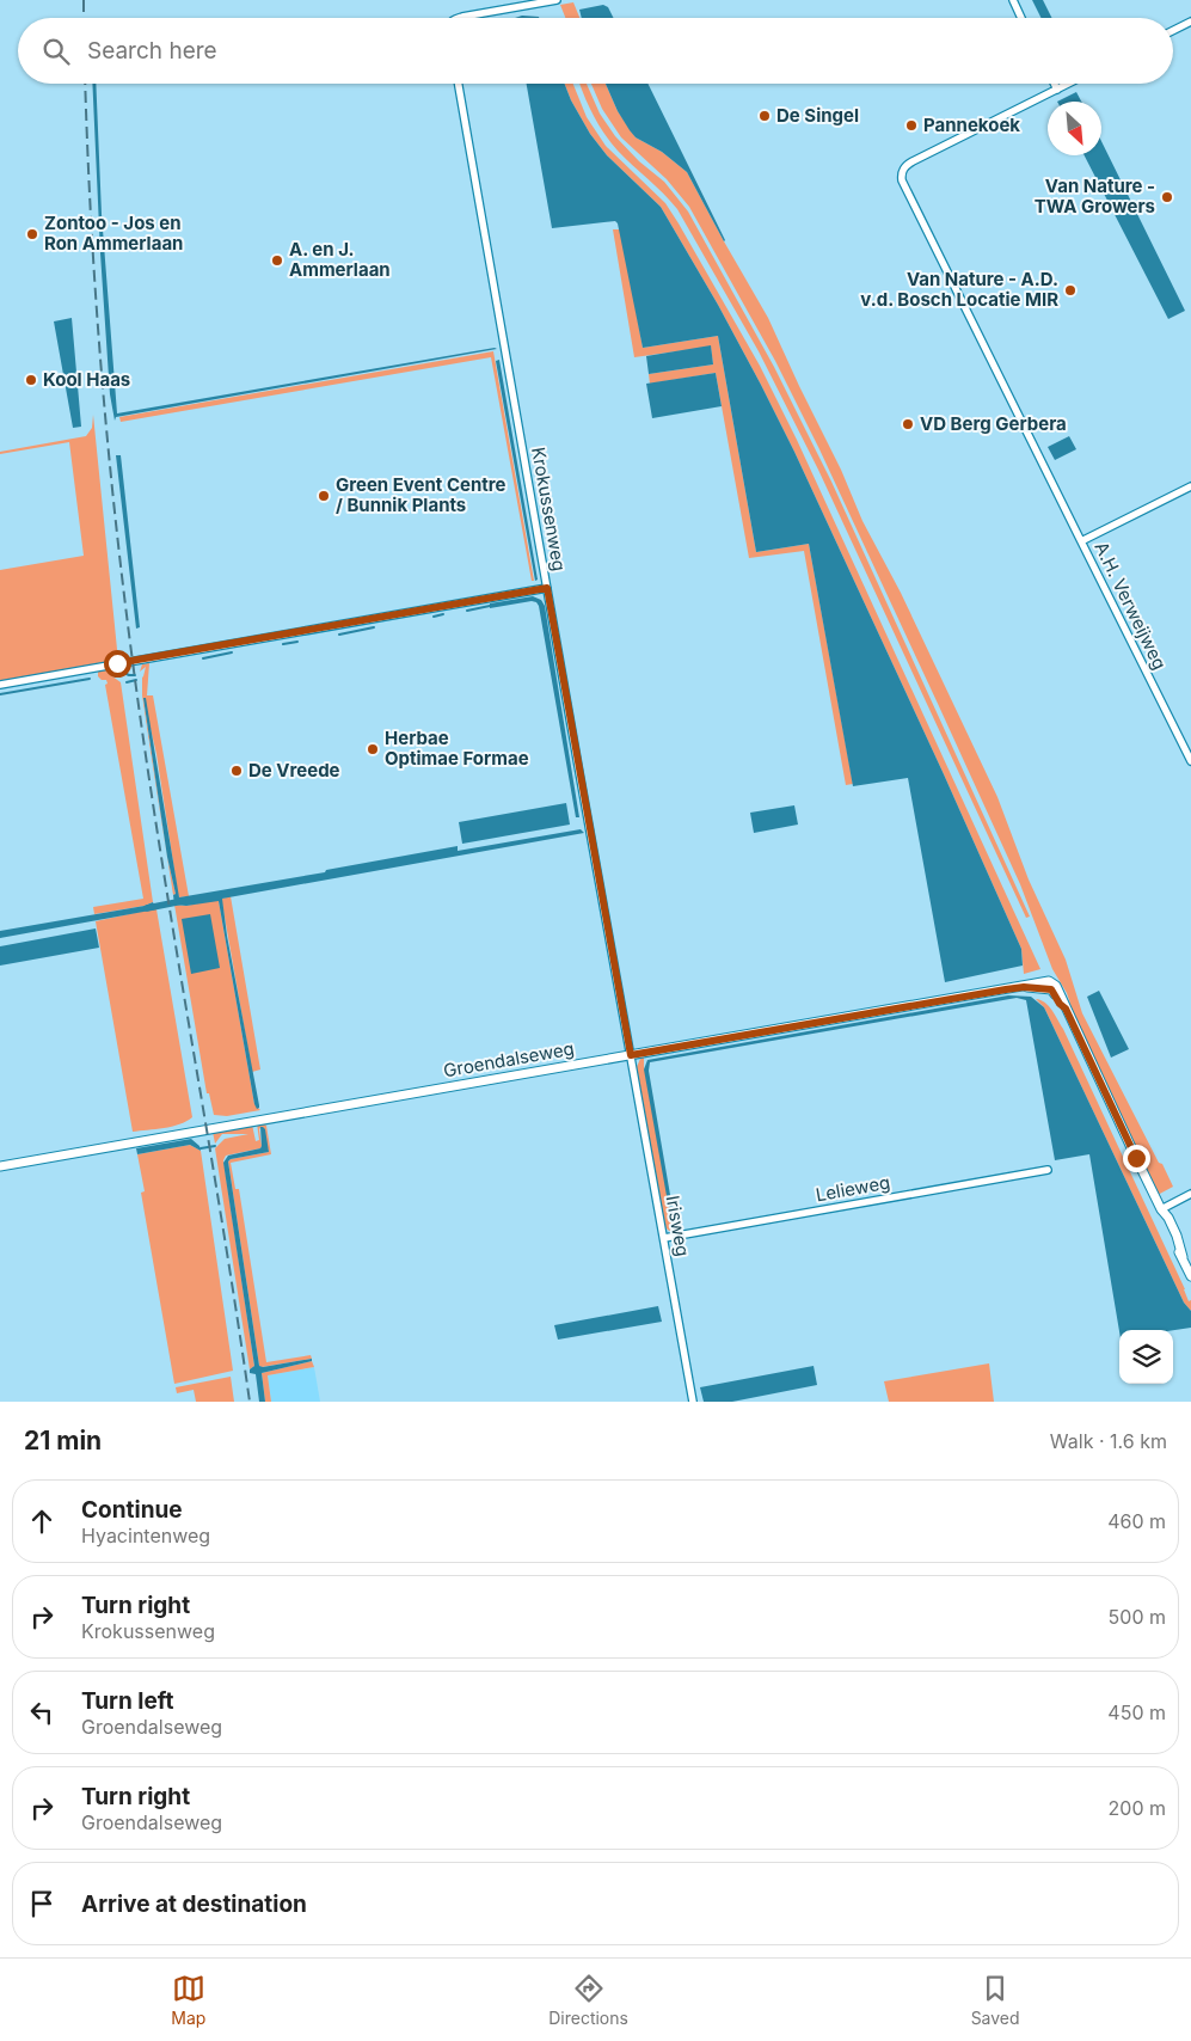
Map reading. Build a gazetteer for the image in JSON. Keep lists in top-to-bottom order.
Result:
{
  "streets": {
    "street": [
      "Krokussenweg",
      "A.H. Verweijweg",
      "Groendalseweg",
      "Lelieweg",
      "Irisweg"
    ]
  },
  "crossings": [
    ["Krokussenweg", "Groendalseweg"],
    ["Krokussenweg", "Irisweg"],
    ["Groendalseweg", "Irisweg"],
    ["Lelieweg", "Irisweg"]
  ],
  "places": [
    "De Singel",
    "Pannekoek",
    "Van Nature - TWA Growers",
    "Zontoo - Jos en Ron Ammerlaan",
    "A. en J. Ammerlaan",
    "Van Nature - A.D. v.d. Bosch Locatie MIR",
    "Kool Haas",
    "VD Berg Gerbera",
    "Green Event Centre / Bunnik Plants",
    "Herbae Optimae Formae",
    "De Vreede"
  ],
  "north": "bottom right",
  "page": {
    "search": "Search here",
    "heading": ["21 min", "Walk · 1.6 km"],
    "list": [
      ["Continue", "Hyacintenweg", "460 m"],
      ["Turn right", "Krokussenweg", "500 m"],
      ["Turn left", "Groendalseweg", "450 m"],
      ["Turn right", "Groendalseweg", "200 m"],
      "Arrive at destination"
    ],
    "nav": ["Map", "Directions", "Saved"]
  }
}
